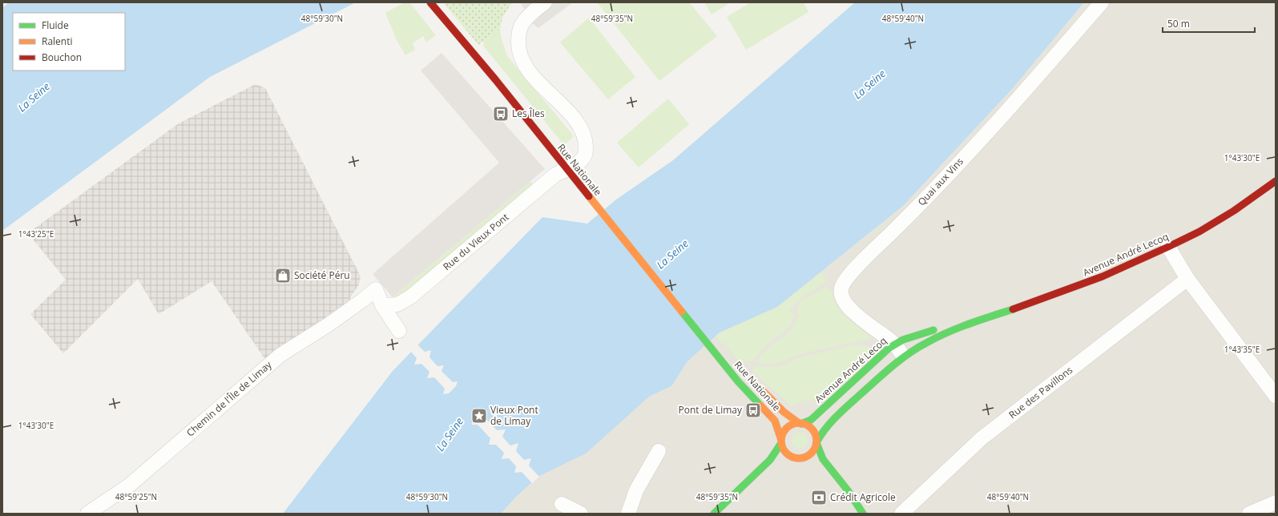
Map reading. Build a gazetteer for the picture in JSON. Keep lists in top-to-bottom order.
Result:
{
  "streets": {
    "main road": ["Rue Nationale", "Avenue André Lecoq"],
    "street": [
      "Quai aux Vins",
      "Rue du Vieux Pont",
      "Rue des Pavillons",
      "Chemin de l'Île de Limay"
    ]
  },
  "crossings": [
    ["Rue Nationale", "Rue du Vieux Pont"],
    ["Rue Nationale", "Avenue André Lecoq"],
    ["Quai aux Vins", "Avenue André Lecoq"],
    ["Rue du Vieux Pont", "Chemin de l'Île de Limay"]
  ],
  "water": ["La Seine"],
  "places": {
    "bus stop": ["Les Îles", "Pont de Limay"],
    "shop": ["Société Péru"],
    "place": ["Vieux Pont de Limay"],
    "bank": ["Crédit Agricole"]
  },
  "legend": ["Fluide", "Ralenti", "Bouchon"],
  "scale_bar": "50 m",
  "coordinates": [
    "48°59'30\"N",
    "48°59'35\"N",
    "48°59'40\"N",
    "1°43'30\"E",
    "1°43'25\"E",
    "1°43'35\"E",
    "48°59'25\"N"
  ]
}
